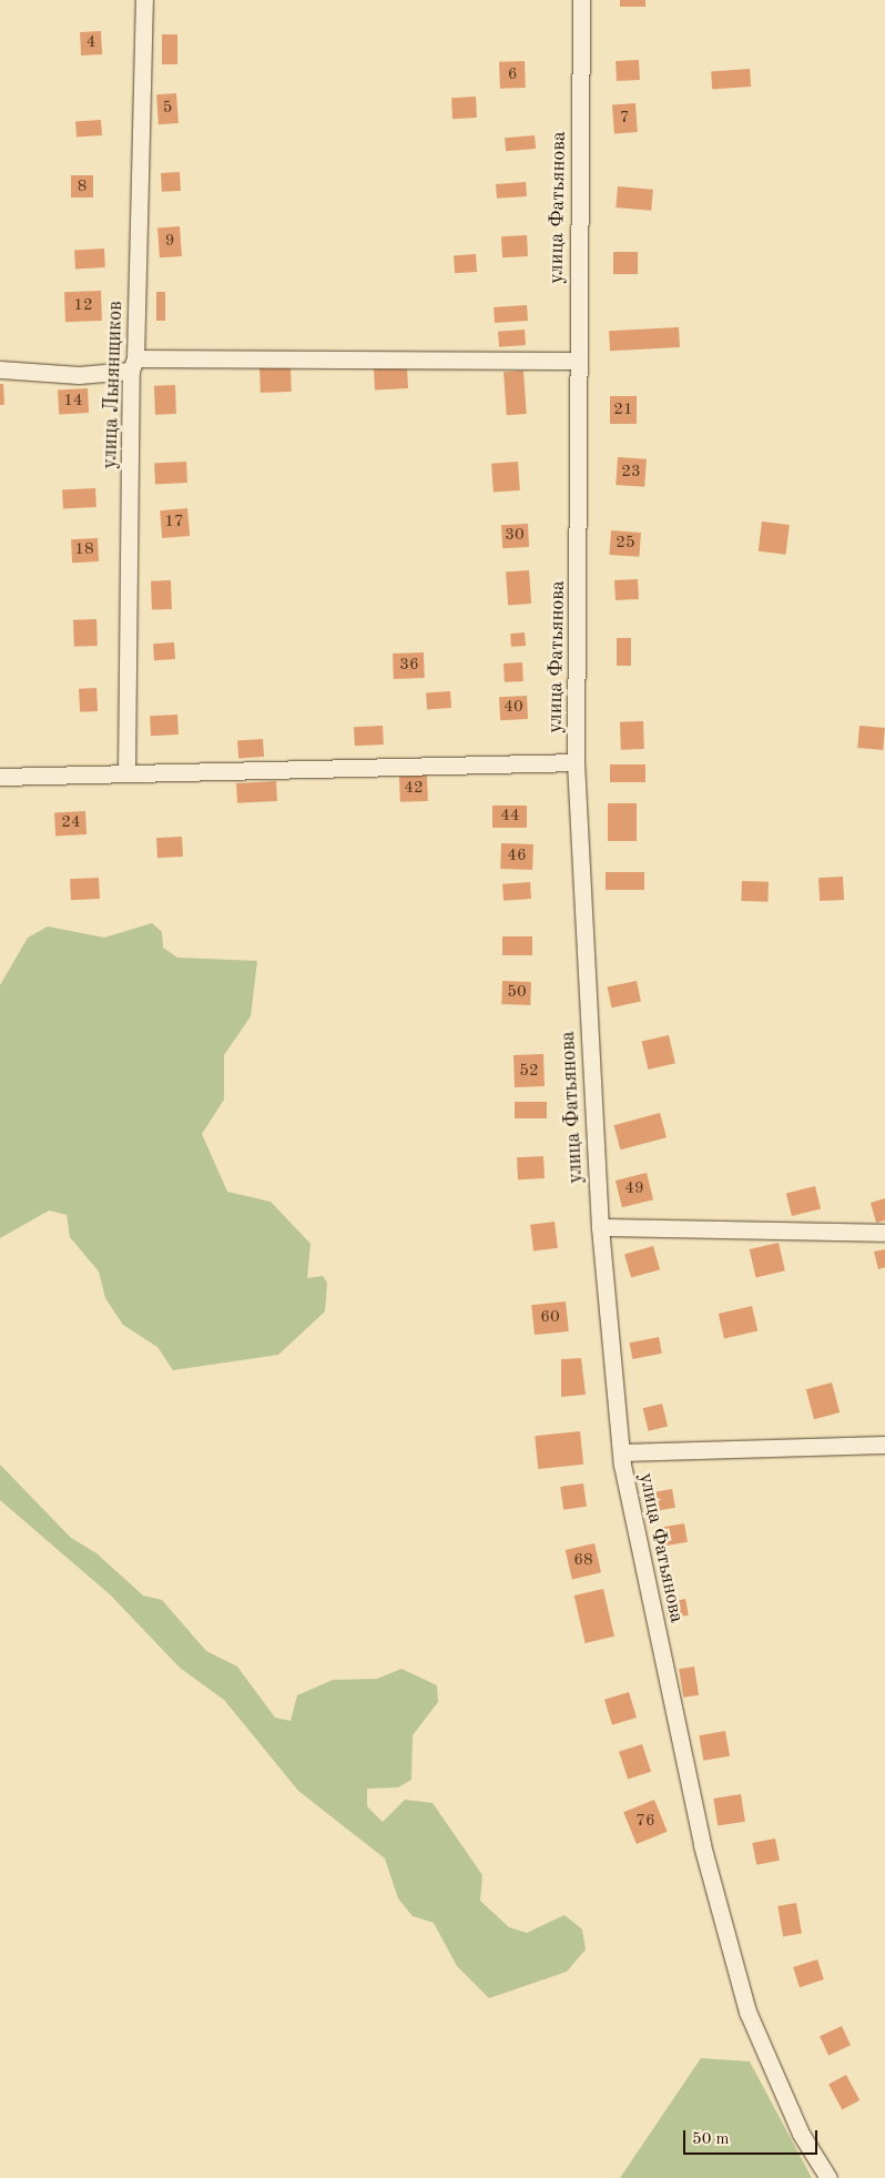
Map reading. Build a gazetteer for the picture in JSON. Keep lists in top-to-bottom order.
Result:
{
  "streets": {
    "street": ["улица Фатьянова", "улица Льнянщиков"]
  },
  "house_numbers": [
    "4",
    "6",
    "5",
    "7",
    "8",
    "9",
    "12",
    "14",
    "21",
    "23",
    "17",
    "30",
    "25",
    "18",
    "36",
    "40",
    "42",
    "44",
    "24",
    "46",
    "50",
    "52",
    "49",
    "60",
    "68",
    "76"
  ],
  "scale_bar": "50 m"
}
